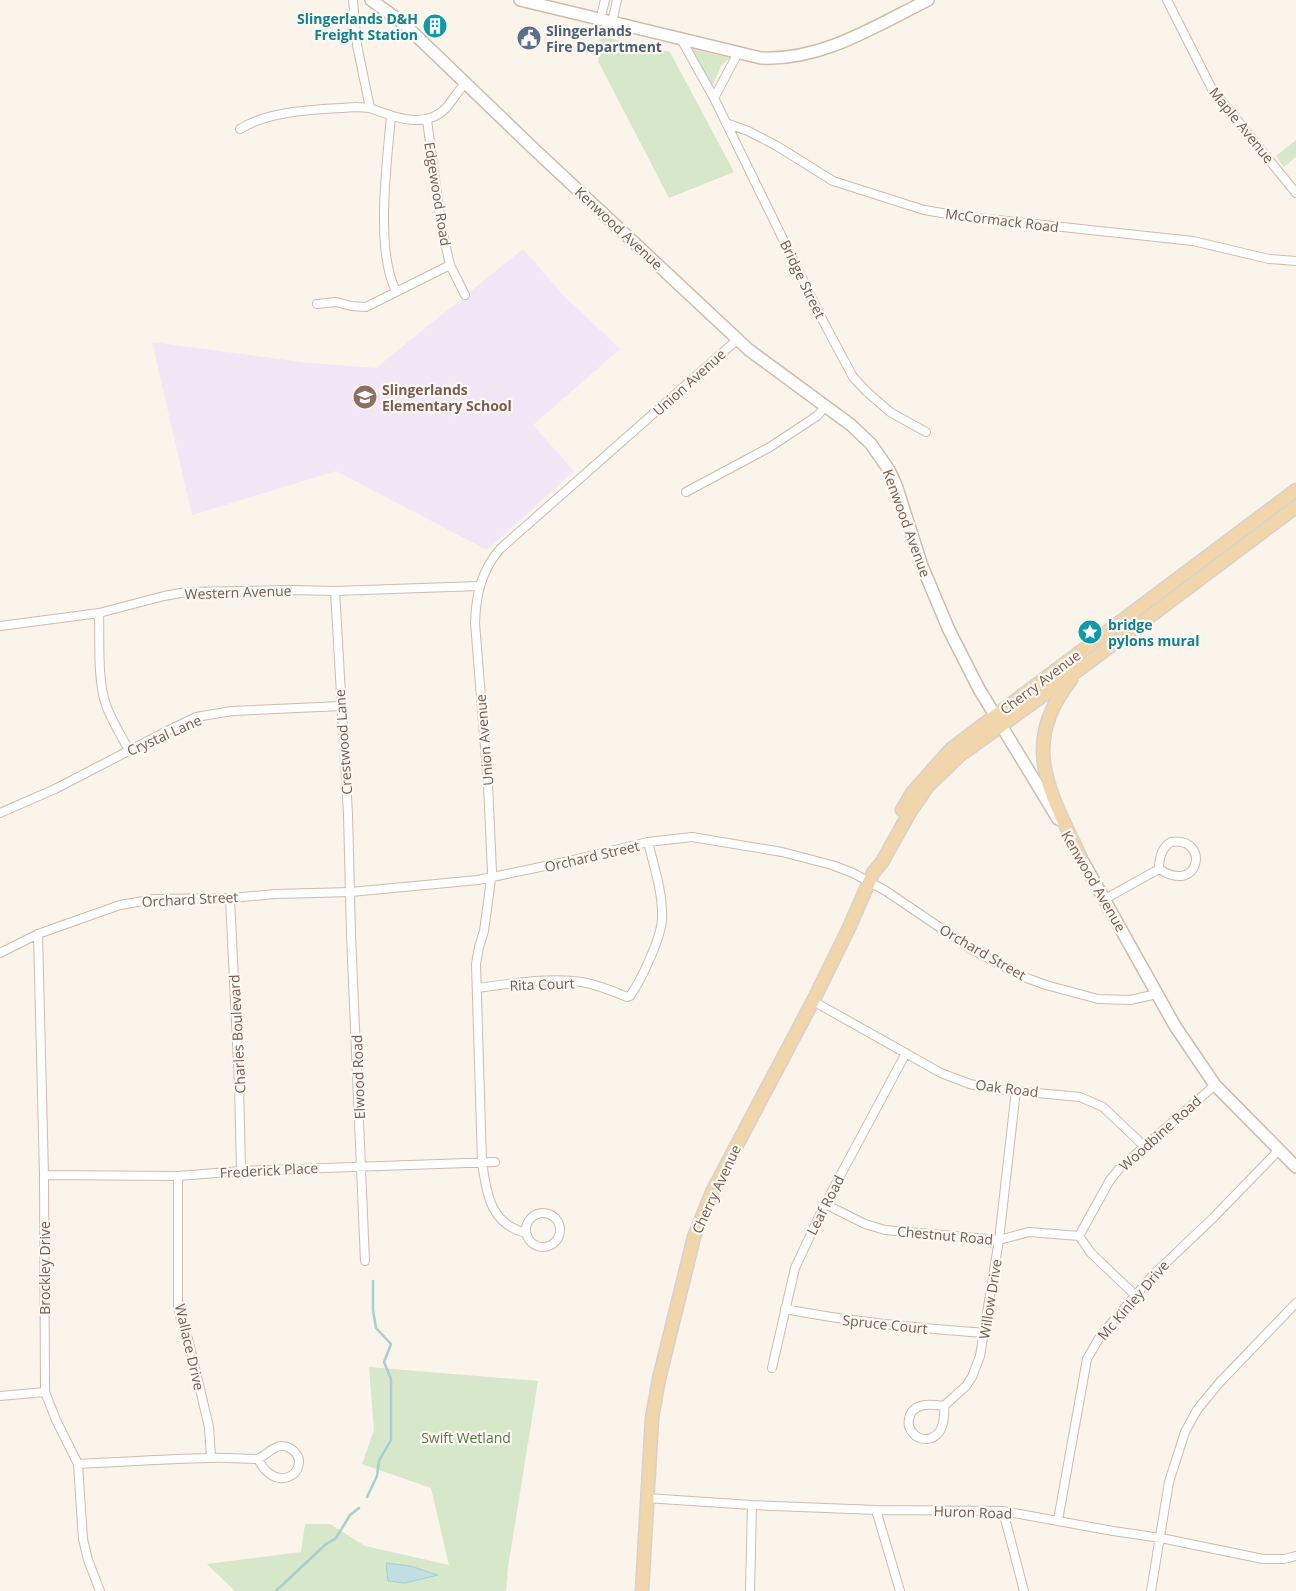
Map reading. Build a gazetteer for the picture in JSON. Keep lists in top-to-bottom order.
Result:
{
  "streets": {
    "main road": ["Kenwood Avenue", "Cherry Avenue"],
    "street": [
      "Maple Avenue",
      "Edgewood Road",
      "McCormack Road",
      "Bridge Street",
      "Union Avenue",
      "Western Avenue",
      "Crystal Lane",
      "Crestwood Lane",
      "Orchard Street",
      "Rita Court",
      "Charles Boulevard",
      "Elwood Road",
      "Oak Road",
      "Woodbine Road",
      "Frederick Place",
      "Leaf Road",
      "Chestnut Road",
      "Brockley Drive",
      "Willow Drive",
      "Mc Kinley Drive",
      "Spruce Court",
      "Wallace Drive",
      "Huron Road"
    ]
  },
  "crossings": [
    ["McCormack Road", "Bridge Street"],
    ["Kenwood Avenue", "Union Avenue"],
    ["Kenwood Avenue", "Cherry Avenue"],
    ["Kenwood Avenue", "Orchard Street"],
    ["Kenwood Avenue", "Woodbine Road"],
    ["Kenwood Avenue", "Mc Kinley Drive"],
    ["Union Avenue", "Western Avenue"],
    ["Union Avenue", "Orchard Street"],
    ["Union Avenue", "Rita Court"],
    ["Union Avenue", "Frederick Place"],
    ["Western Avenue", "Crestwood Lane"],
    ["Cherry Avenue", "Orchard Street"],
    ["Cherry Avenue", "Oak Road"],
    ["Cherry Avenue", "Huron Road"],
    ["Crystal Lane", "Crestwood Lane"],
    ["Crestwood Lane", "Orchard Street"],
    ["Crestwood Lane", "Elwood Road"],
    ["Orchard Street", "Rita Court"],
    ["Orchard Street", "Charles Boulevard"],
    ["Orchard Street", "Elwood Road"],
    ["Orchard Street", "Brockley Drive"],
    ["Charles Boulevard", "Frederick Place"],
    ["Elwood Road", "Frederick Place"],
    ["Oak Road", "Woodbine Road"],
    ["Oak Road", "Leaf Road"],
    ["Oak Road", "Willow Drive"],
    ["Woodbine Road", "Chestnut Road"],
    ["Frederick Place", "Brockley Drive"],
    ["Frederick Place", "Wallace Drive"],
    ["Leaf Road", "Chestnut Road"],
    ["Leaf Road", "Spruce Court"],
    ["Chestnut Road", "Willow Drive"],
    ["Willow Drive", "Spruce Court"],
    ["Mc Kinley Drive", "Huron Road"]
  ],
  "parks": ["Swift Wetland"],
  "places": {
    "building": ["Slingerlands D&H Freight Station"],
    "public building": ["Slingerlands Fire Department"],
    "school or university": ["Slingerlands Elementary School"],
    "place": ["bridge pylons mural"]
  }
}
